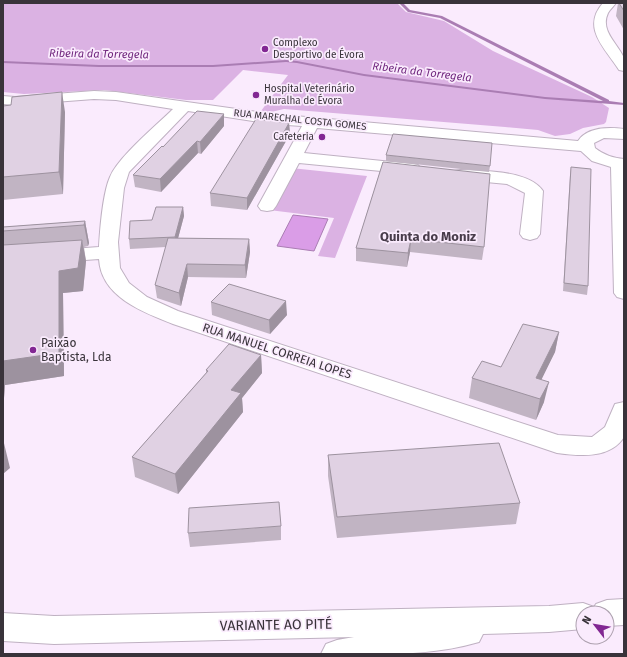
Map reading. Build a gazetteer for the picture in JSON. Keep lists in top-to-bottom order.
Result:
{
  "streets": {
    "street": ["RUA MARECHAL COSTA GOMES", "RUA MANUEL CORREIA LOPES", "VARIANTE AO PITÉ"]
  },
  "crossings": [
    ["RUA MARECHAL COSTA GOMES", "RUA MANUEL CORREIA LOPES"]
  ],
  "districts": ["Quinta do Moniz"],
  "water": ["Ribeira da Torregela"],
  "places": [
    "Complexo Desportivo de Évora",
    "Hospital Veterinário Muralha de Évora",
    "Cafeteria",
    "Paixão Baptista, Lda"
  ],
  "north": "top left"
}
